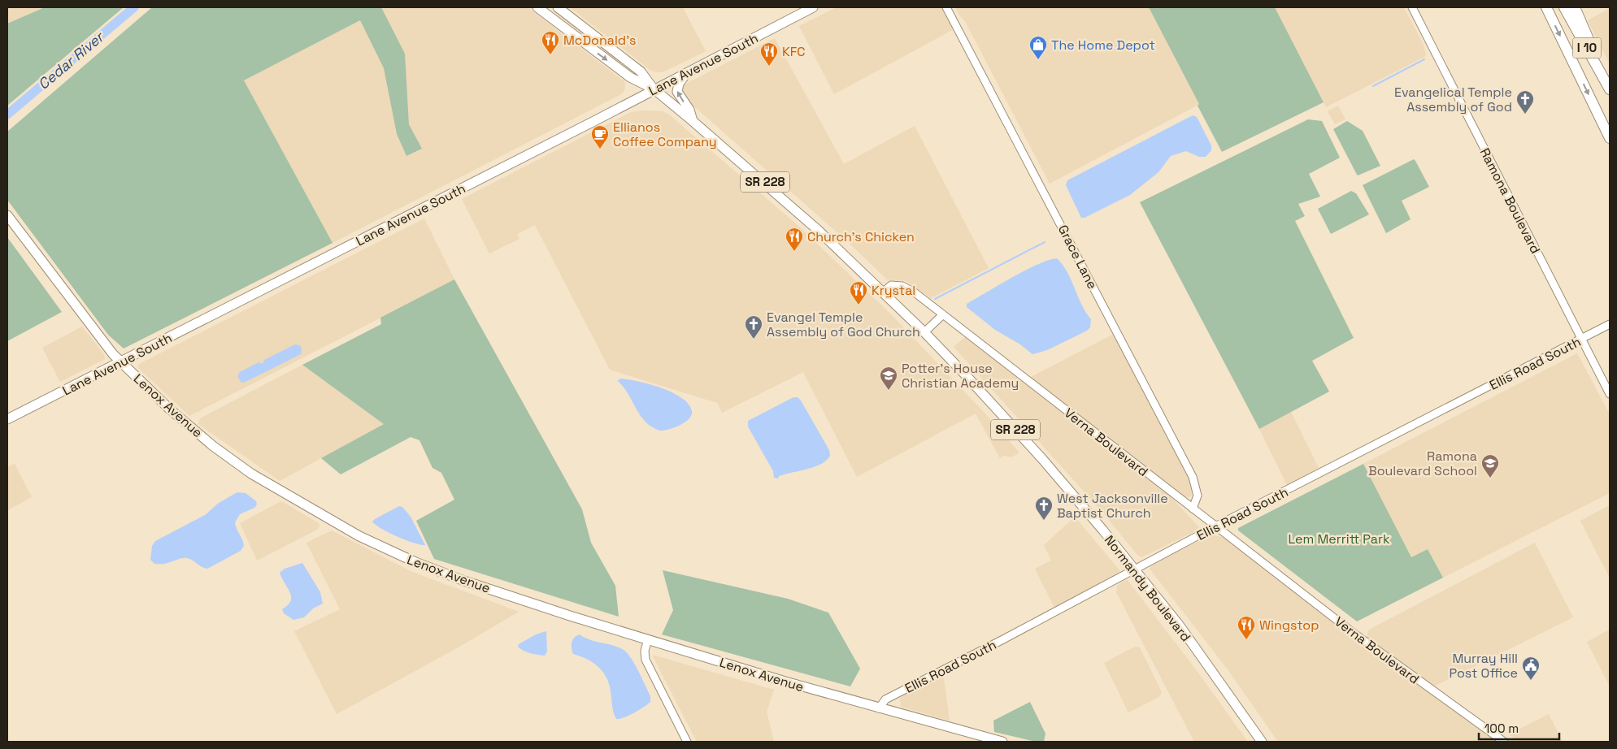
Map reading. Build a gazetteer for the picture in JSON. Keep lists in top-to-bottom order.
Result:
{
  "streets": {
    "highway": ["I 10"],
    "main road": [
      "Lane Avenue South",
      "SR 228",
      "Lenox Avenue",
      "Normandy Boulevard"
    ],
    "street": [
      "Ramona Boulevard",
      "Grace Lane",
      "Ellis Road South",
      "Verna Boulevard"
    ]
  },
  "crossings": [
    ["Lane Avenue South", "Lenox Avenue"],
    ["Lane Avenue South", "Normandy Boulevard"],
    ["Ramona Boulevard", "Ellis Road South"],
    ["Grace Lane", "Verna Boulevard"],
    ["Ellis Road South", "Lenox Avenue"],
    ["Ellis Road South", "Verna Boulevard"],
    ["Ellis Road South", "Normandy Boulevard"],
    ["Verna Boulevard", "Normandy Boulevard"]
  ],
  "water": ["Cedar River"],
  "parks": ["Lem Merritt Park"],
  "places": {
    "restaurant": [
      "McDonald's",
      "KFC",
      "Church's Chicken",
      "Krystal",
      "Wingstop"
    ],
    "shop": ["The Home Depot"],
    "church": ["Evangelical Temple Assembly of God", "Evangel Temple Assembly of God Church", "West Jacksonville Baptist Church"],
    "cafe": ["Ellianos Coffee Company"],
    "school or university": ["Potter's House Christian Academy", "Ramona Boulevard School"],
    "public building": ["Murray Hill Post Office"]
  },
  "scale_bar": "100 m"
}
